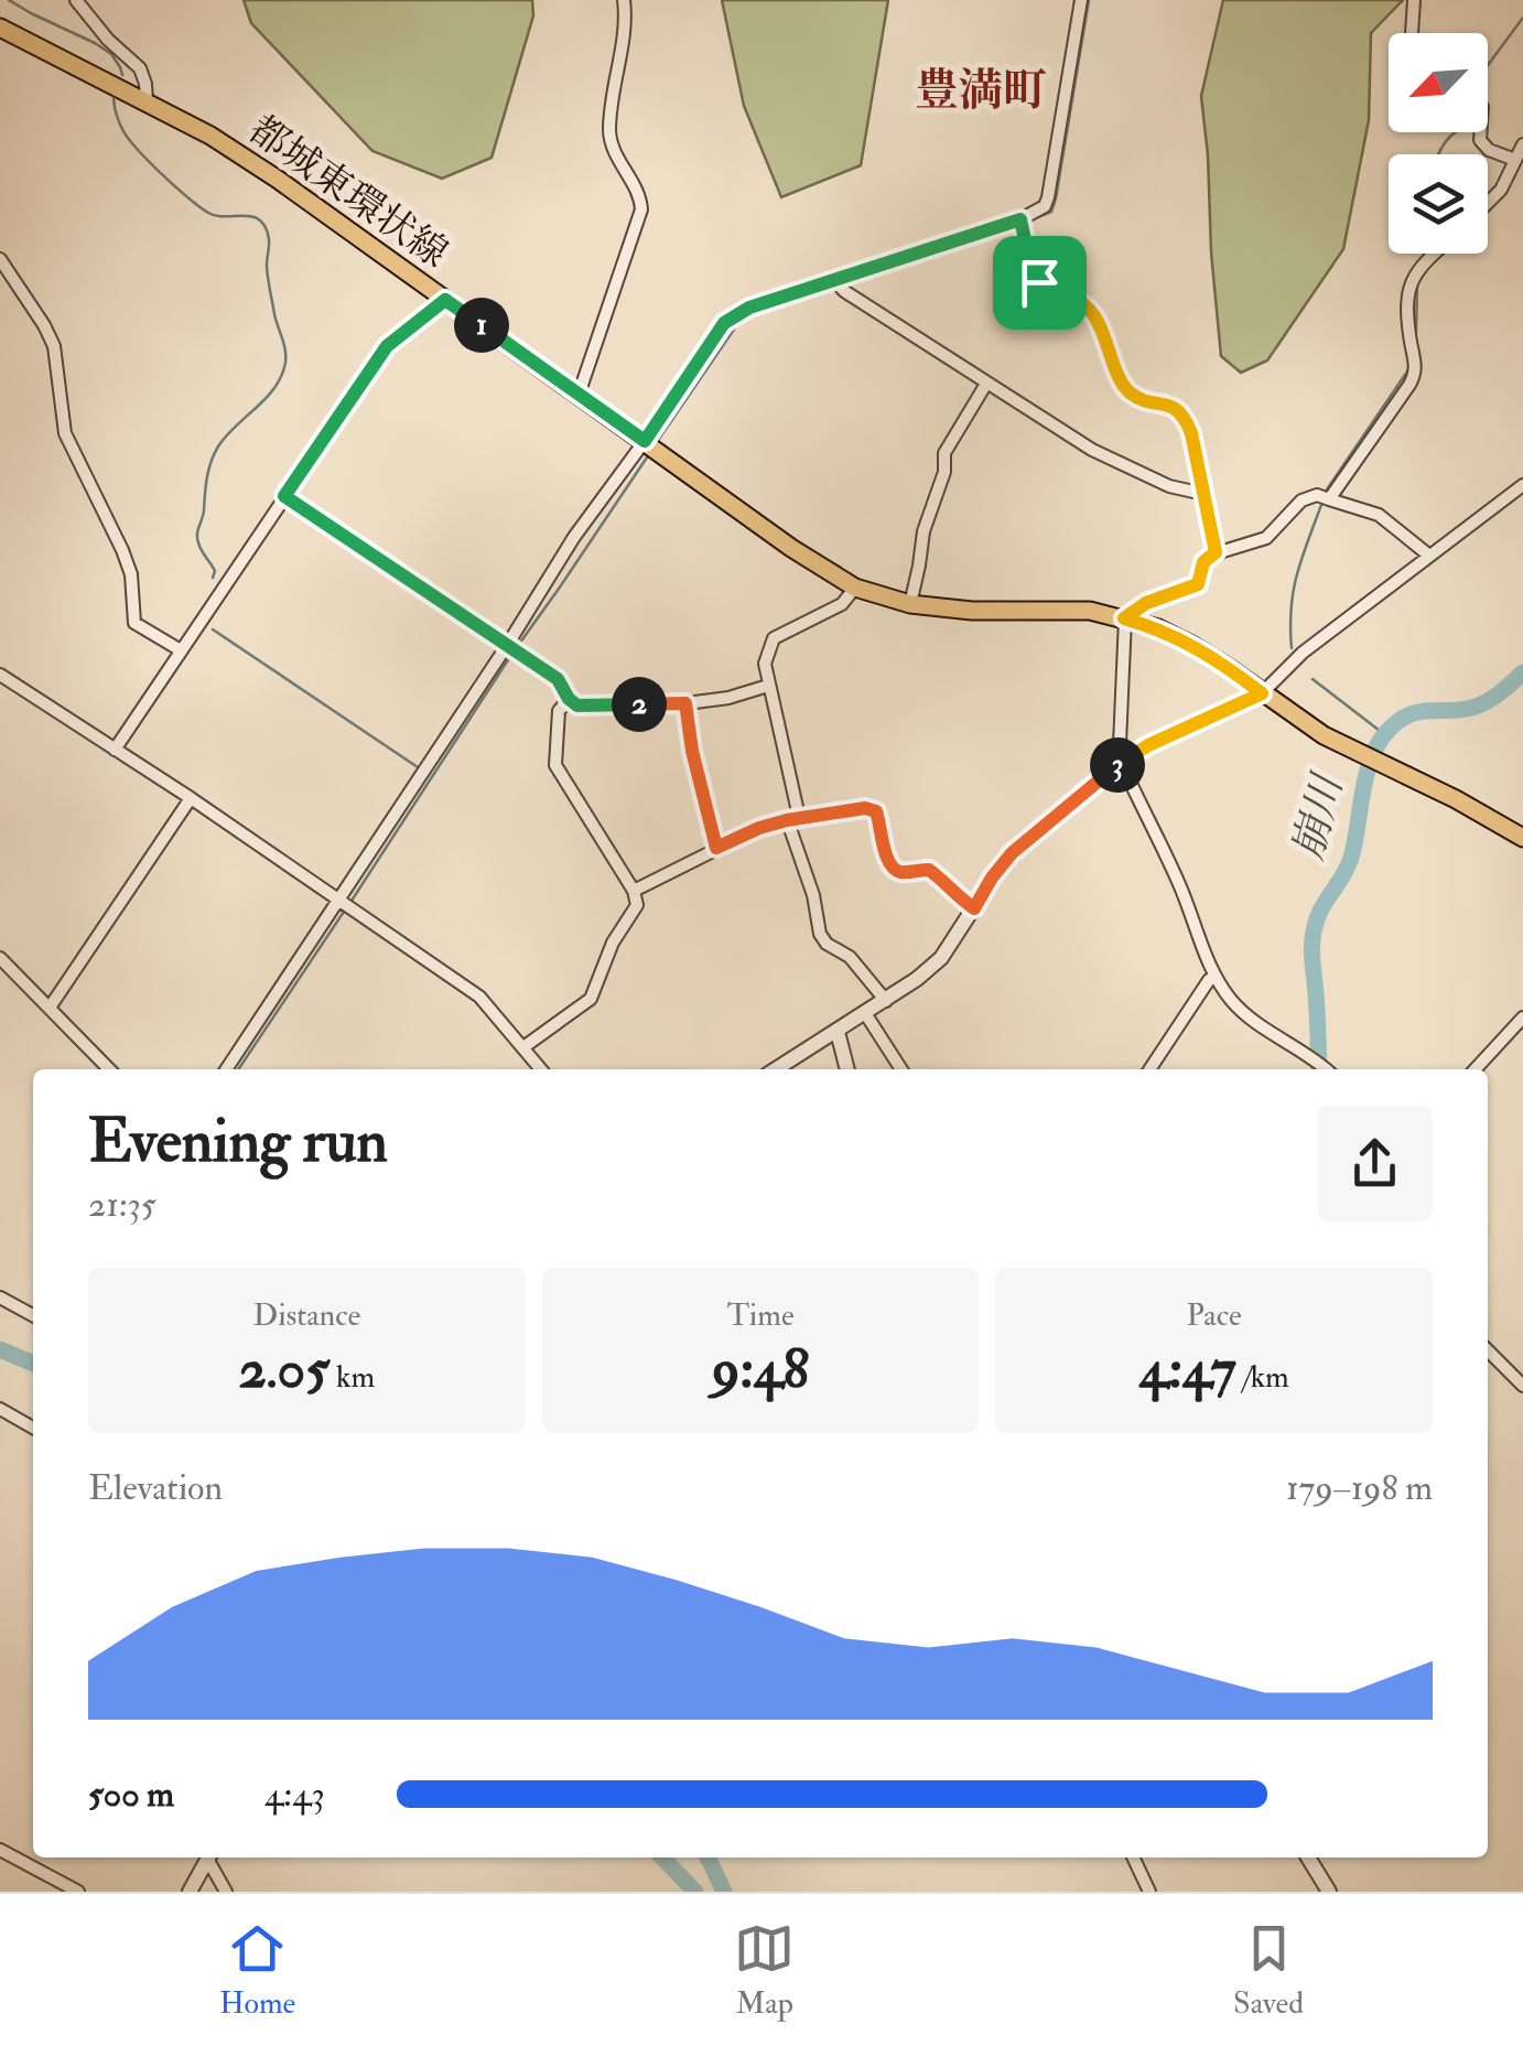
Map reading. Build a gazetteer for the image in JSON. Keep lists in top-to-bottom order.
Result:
{
  "streets": {
    "main road": ["都城東環状線"]
  },
  "districts": ["豊満町"],
  "water": ["崩川"],
  "north": "bottom left",
  "page": {
    "pins": ["1", "2", "3"],
    "heading": ["Evening run", "21:35"],
    "stats": [
      ["Distance", "2.05 km"],
      ["Time", "9:48"],
      ["Pace", "4:47 /km"]
    ],
    "chart": ["Elevation", "179–198 m"],
    "list": [
      {
        "name": "500 m",
        "note": "4:43"
      }
    ],
    "tabs": ["Home", "Map", "Saved"]
  }
}
